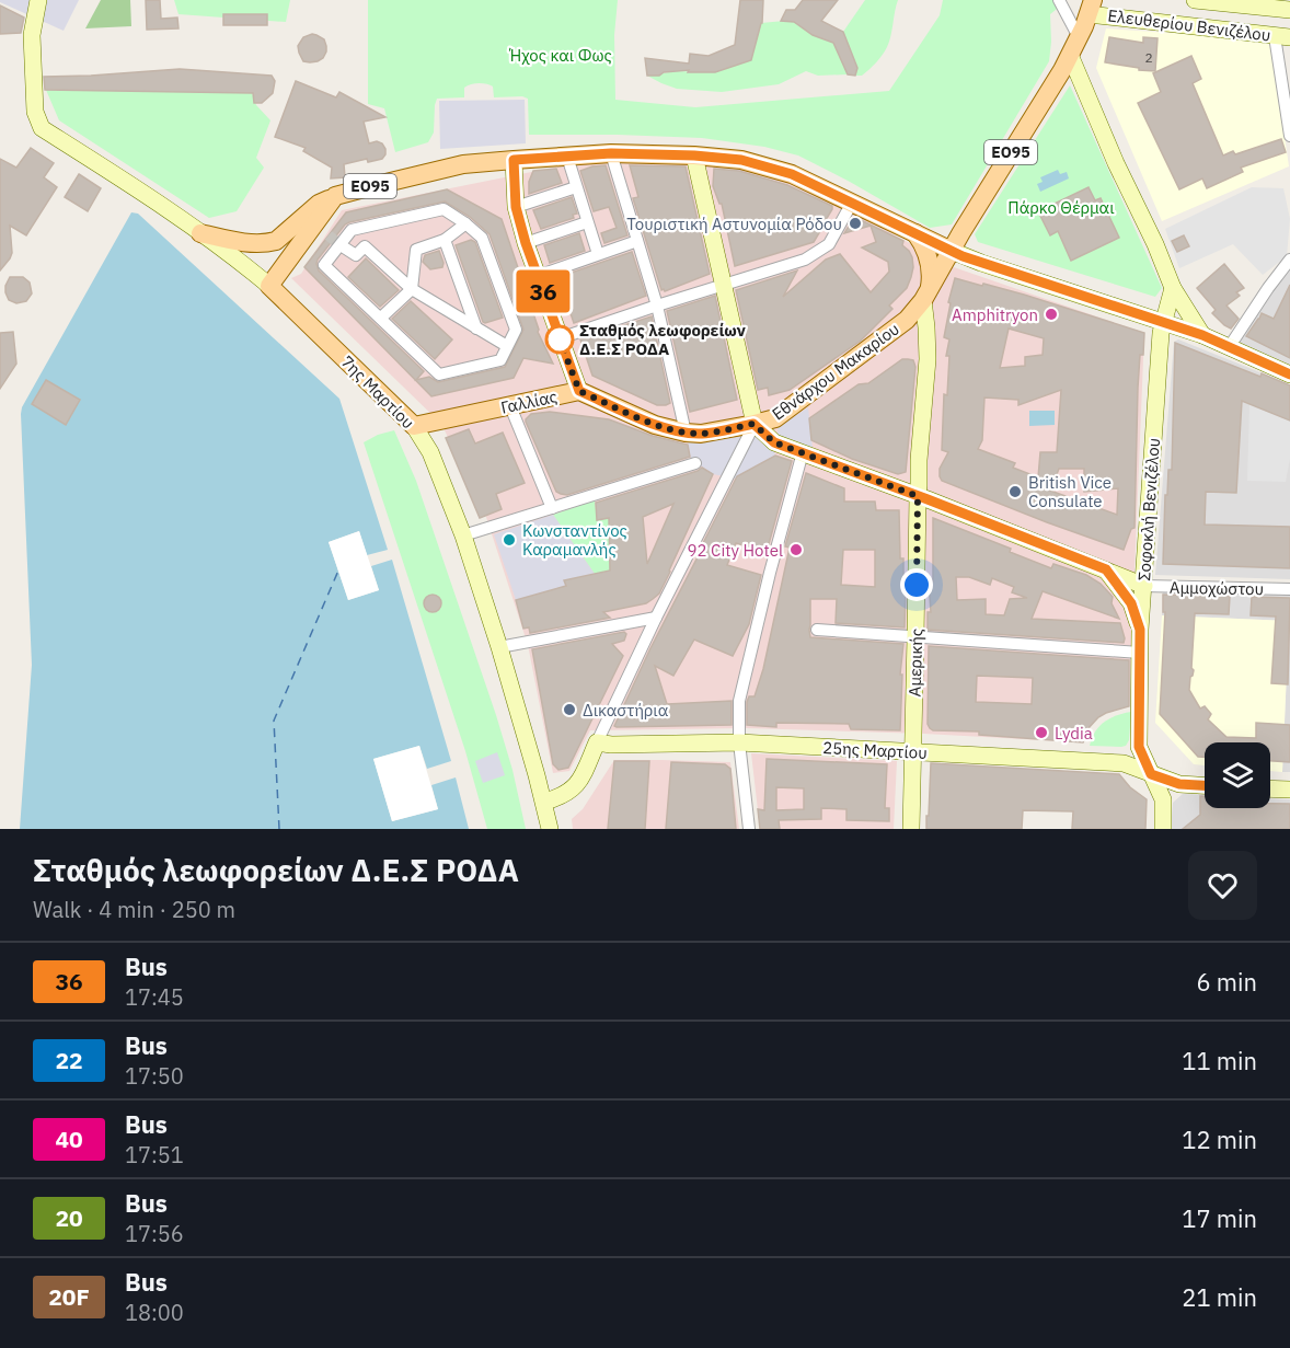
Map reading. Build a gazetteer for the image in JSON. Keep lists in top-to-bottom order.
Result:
{
  "streets": {
    "main road": [
      "ΕΟ95",
      "Εθνάρχου Μακαρίου",
      "7ης Μαρτίου",
      "Γαλλίας"
    ],
    "street": [
      "Ελευθερίου Βενιζέλου",
      "Σοφοκλή Βενιζέλου",
      "Αμμοχώστου",
      "Αμερικής",
      "25ης Μαρτίου"
    ]
  },
  "crossings": [
    ["Ελευθερίου Βενιζέλου", "ΕΟ95"],
    ["ΕΟ95", "Εθνάρχου Μακαρίου"],
    ["ΕΟ95", "7ης Μαρτίου"],
    ["Εθνάρχου Μακαρίου", "7ης Μαρτίου"],
    ["Εθνάρχου Μακαρίου", "Γαλλίας"],
    ["Εθνάρχου Μακαρίου", "Αμερικής"],
    ["Εθνάρχου Μακαρίου", "25ης Μαρτίου"],
    ["7ης Μαρτίου", "Γαλλίας"],
    ["Σοφοκλή Βενιζέλου", "Αμμοχώστου"],
    ["Σοφοκλή Βενιζέλου", "25ης Μαρτίου"],
    ["Αμερικής", "25ης Μαρτίου"]
  ],
  "parks": ["Ήχος και Φως", "Πάρκο Θέρμαι"],
  "places": [
    "Τουριστική Αστυνομία Ρόδου",
    "Amphitryon",
    "Σταθμός λεωφορείων Δ.Ε.Σ ΡΟΔΑ",
    "British Vice Consulate",
    "Κωνσταντίνος Καραμανλής",
    "92 City Hotel",
    "Δικαστήρια",
    "Lydia"
  ],
  "lines": ["bus line 36"],
  "house_numbers": ["2"],
  "page": {
    "on_map": "36",
    "heading": ["Σταθμός λεωφορείων Δ.Ε.Σ ΡΟΔΑ", "Walk · 4 min · 250 m"],
    "list": [
      {
        "mark": "36",
        "name": "Bus",
        "note": "17:45",
        "value": "6 min"
      },
      {
        "mark": "22",
        "name": "Bus",
        "note": "17:50",
        "value": "11 min"
      },
      {
        "mark": "40",
        "name": "Bus",
        "note": "17:51",
        "value": "12 min"
      },
      {
        "mark": "20",
        "name": "Bus",
        "note": "17:56",
        "value": "17 min"
      },
      {
        "mark": "20F",
        "name": "Bus",
        "note": "18:00",
        "value": "21 min"
      }
    ]
  }
}
